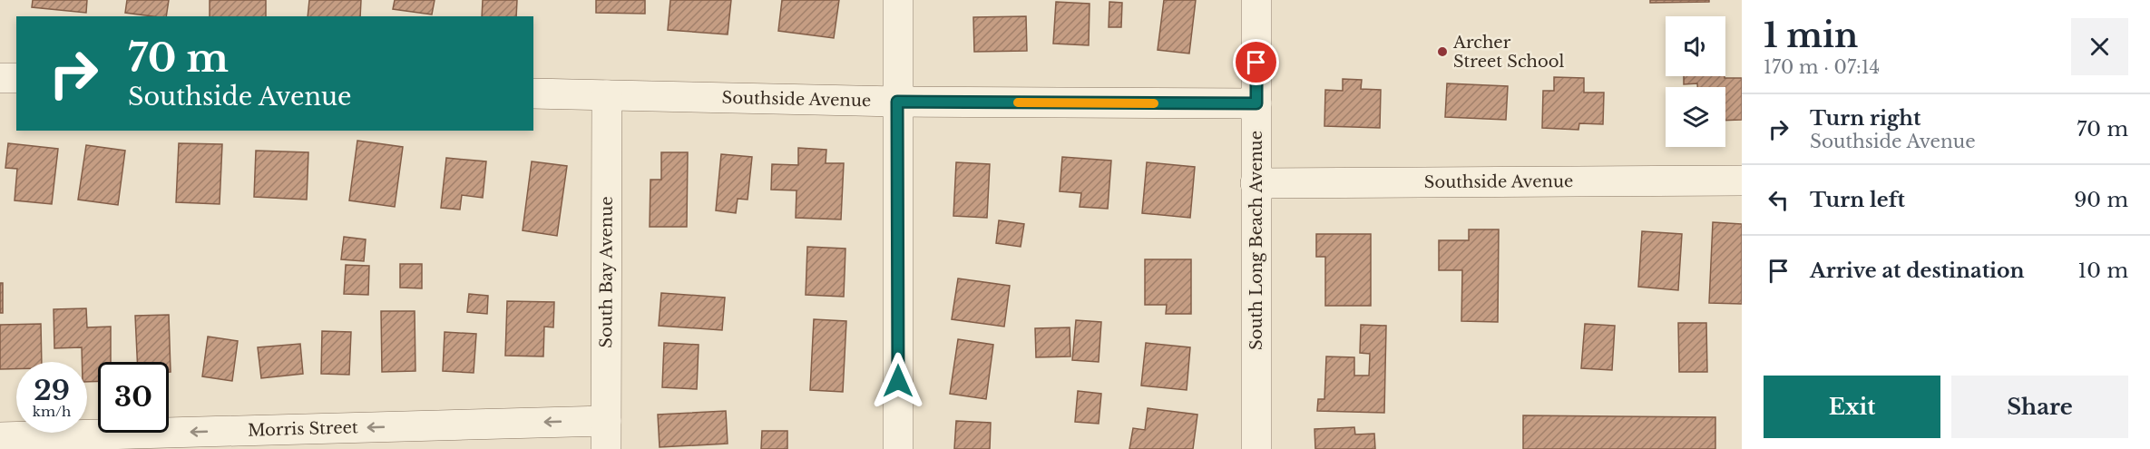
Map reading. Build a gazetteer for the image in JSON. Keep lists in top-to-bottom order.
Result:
{
  "streets": {
    "street": [
      "Southside Avenue",
      "South Long Beach Avenue",
      "South Bay Avenue",
      "Morris Street"
    ]
  },
  "crossings": [
    ["Southside Avenue", "South Long Beach Avenue"],
    ["Southside Avenue", "South Bay Avenue"],
    ["South Bay Avenue", "Morris Street"]
  ],
  "one_way": ["Morris Street"],
  "places": ["Archer Street School"],
  "page": {
    "heading": ["1 min", "170 m · 07:14"],
    "turn": ["70 m", "Southside Avenue"],
    "list": [
      {
        "name": "Turn right",
        "note": "Southside Avenue",
        "value": "70 m"
      },
      {
        "name": "Turn left",
        "value": "90 m"
      },
      {
        "name": "Arrive at destination",
        "value": "10 m"
      }
    ],
    "speed": "29 km/h",
    "limit": "30",
    "buttons": ["Exit", "Share"]
  }
}
